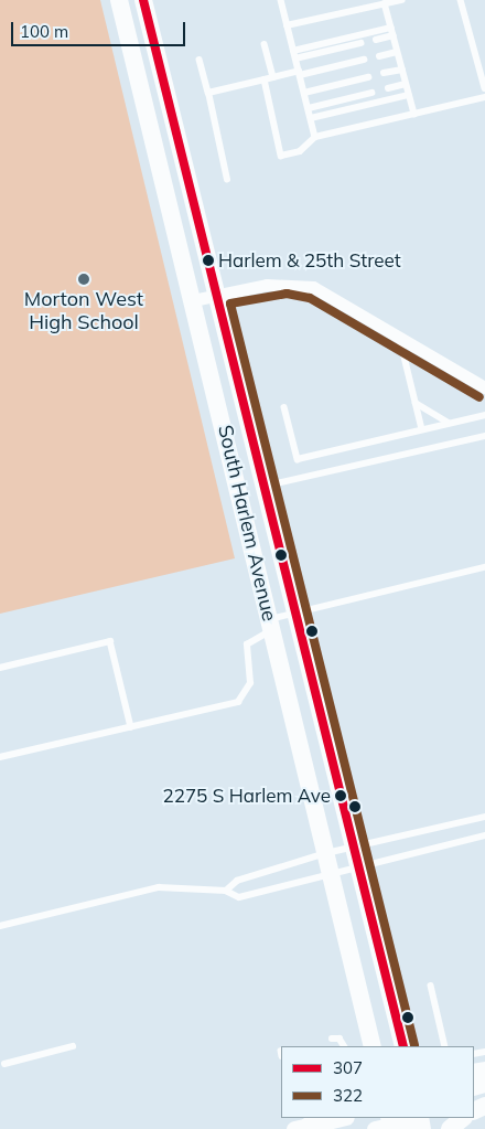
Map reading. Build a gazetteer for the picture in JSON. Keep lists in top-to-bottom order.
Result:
{
  "streets": {
    "main road": ["South Harlem Avenue"]
  },
  "places": ["Harlem & 25th Street", "Morton West High School", "2275 S Harlem Ave"],
  "lines": ["transit line 307", "transit line 322"],
  "legend": ["307", "322"],
  "scale_bar": "100 m"
}
